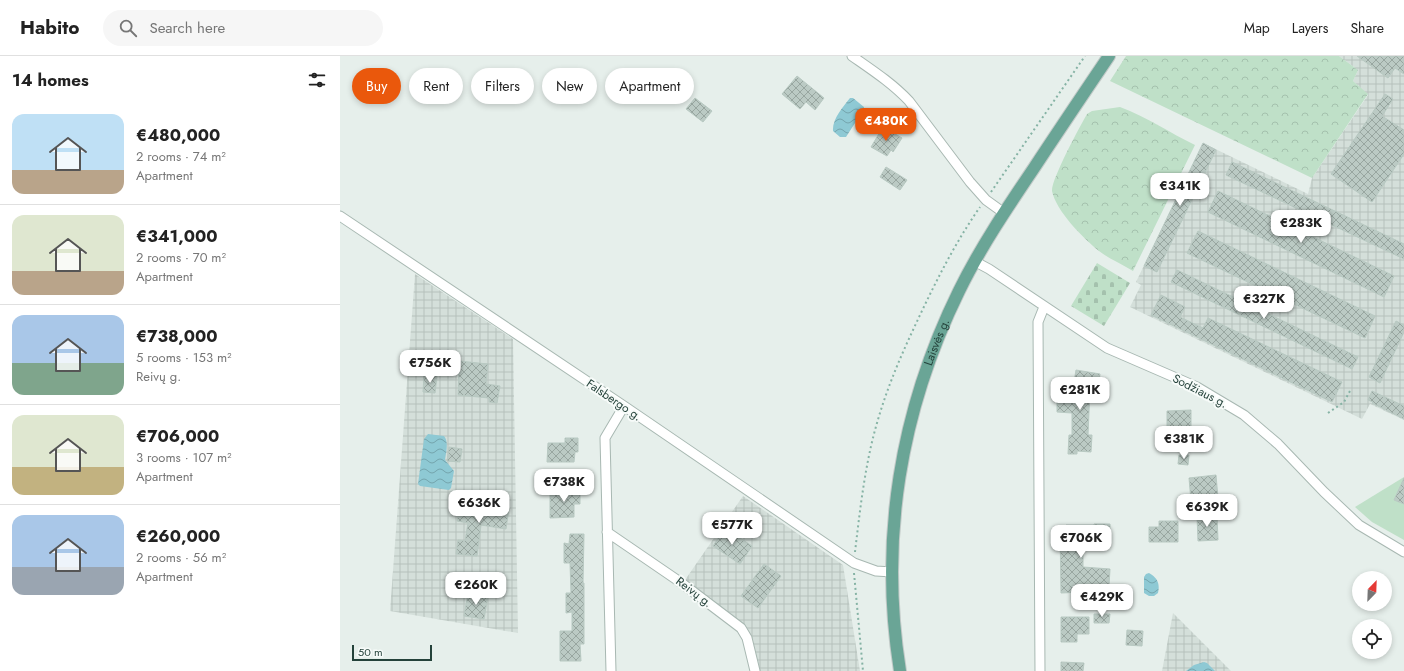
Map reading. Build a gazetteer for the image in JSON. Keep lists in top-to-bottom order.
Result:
{
  "streets": {
    "main road": ["Laisvės g."],
    "street": ["Sodžiaus g.", "Falsbergo g.", "Reivų g."]
  },
  "crossings": [
    ["Laisvės g.", "Sodžiaus g."],
    ["Laisvės g.", "Falsbergo g."]
  ],
  "scale_bar": "50 m",
  "north": "top right",
  "page": {
    "header": "Habito",
    "search": "Search here",
    "nav": ["Map", "Layers", "Share"],
    "heading": "14 homes",
    "chip": [
      "Buy",
      "Rent",
      "Filters",
      "New",
      "Apartment"
    ],
    "list": [
      {
        "name": "€480,000",
        "note": "2 rooms · 74 m² · Apartment"
      },
      {
        "name": "€341,000",
        "note": "2 rooms · 70 m² · Apartment"
      },
      {
        "name": "€738,000",
        "note": "5 rooms · 153 m² · Reivų g."
      },
      {
        "name": "€706,000",
        "note": "3 rooms · 107 m² · Apartment"
      },
      {
        "name": "€260,000",
        "note": "2 rooms · 56 m² · Apartment"
      }
    ],
    "price": [
      "€480K",
      "€341K",
      "€283K",
      "€327K",
      "€756K",
      "€281K",
      "€381K",
      "€738K",
      "€636K",
      "€639K",
      "€577K",
      "€706K",
      "€260K",
      "€429K"
    ],
    "scale": "50 m"
  }
}
